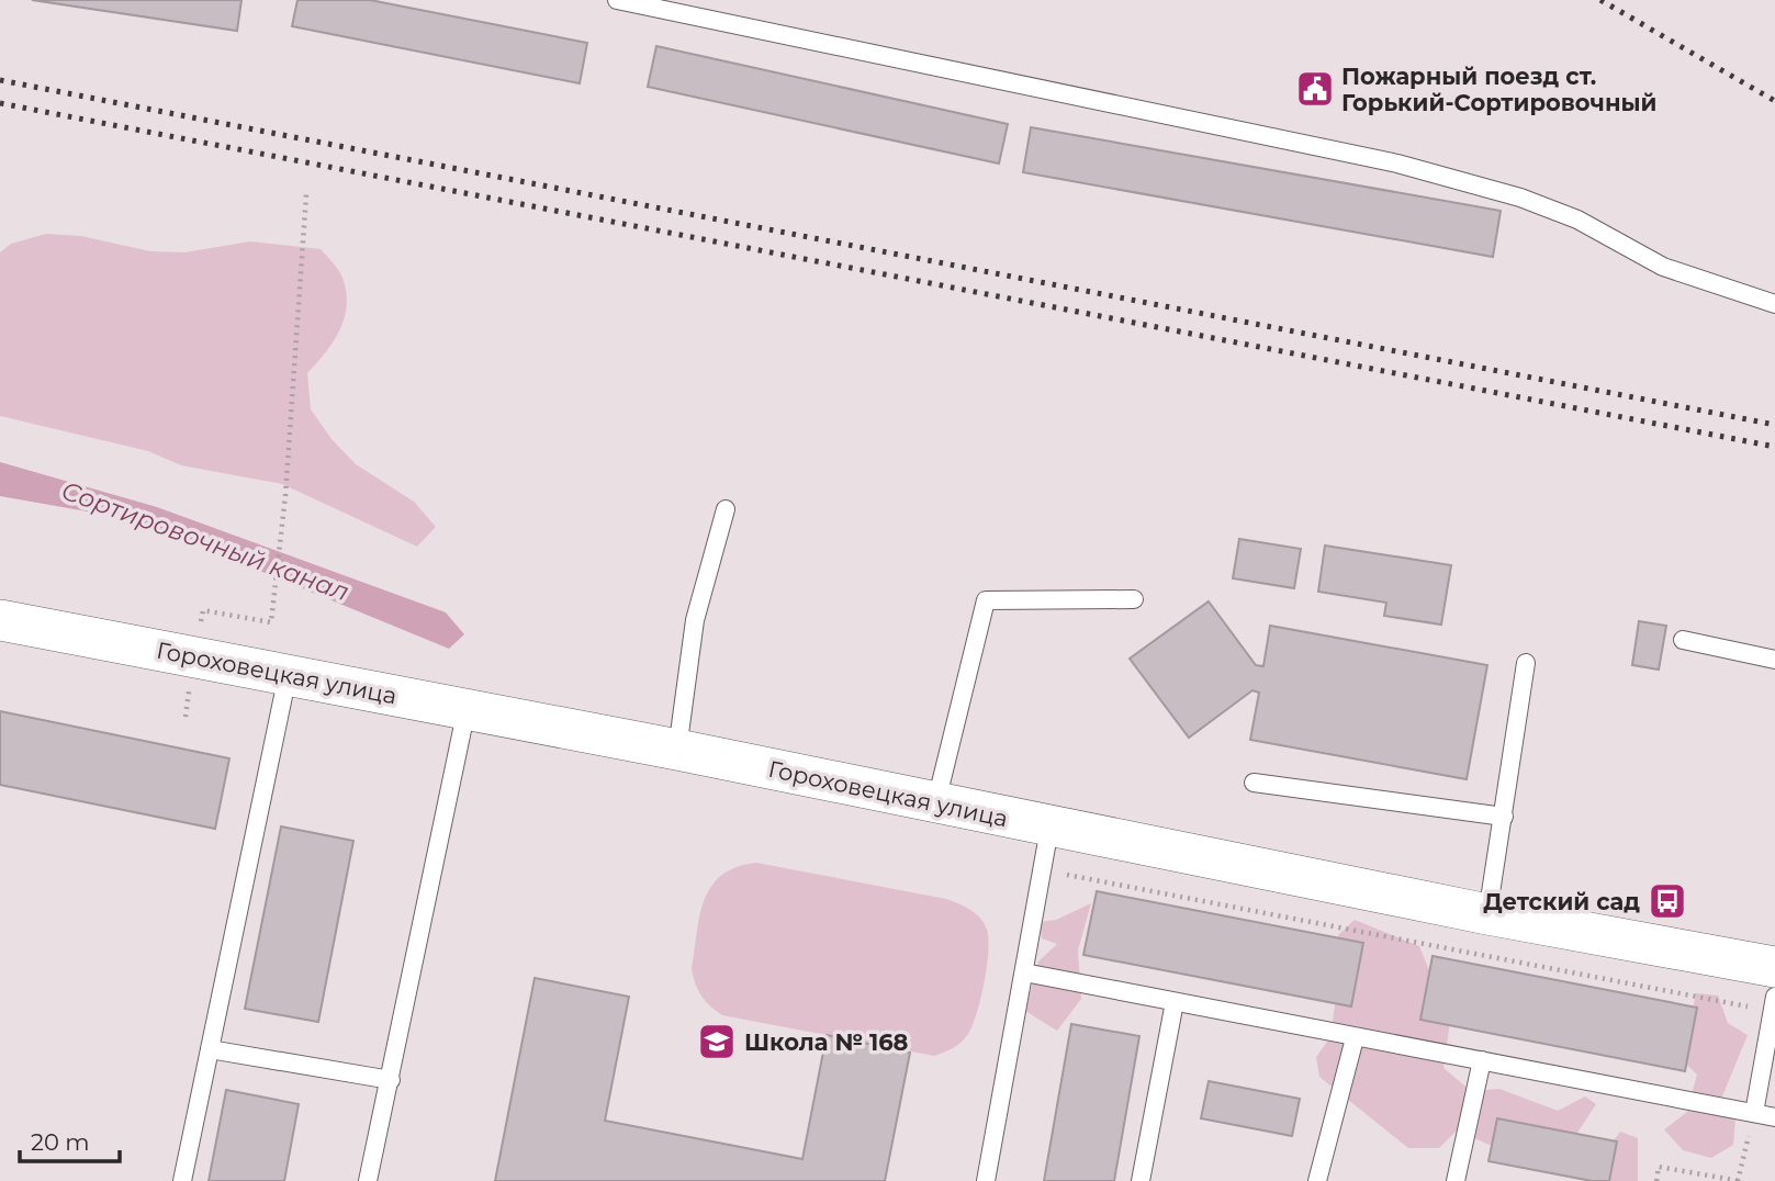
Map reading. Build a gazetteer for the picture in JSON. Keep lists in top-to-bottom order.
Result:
{
  "streets": {
    "street": ["Гороховецкая улица"]
  },
  "water": ["Сортировочный канал"],
  "places": {
    "public building": ["Пожарный поезд ст. Горький-Сортировочный"],
    "bus stop": ["Детский сад"],
    "school or university": ["Школа № 168"]
  },
  "scale_bar": "20 m"
}
